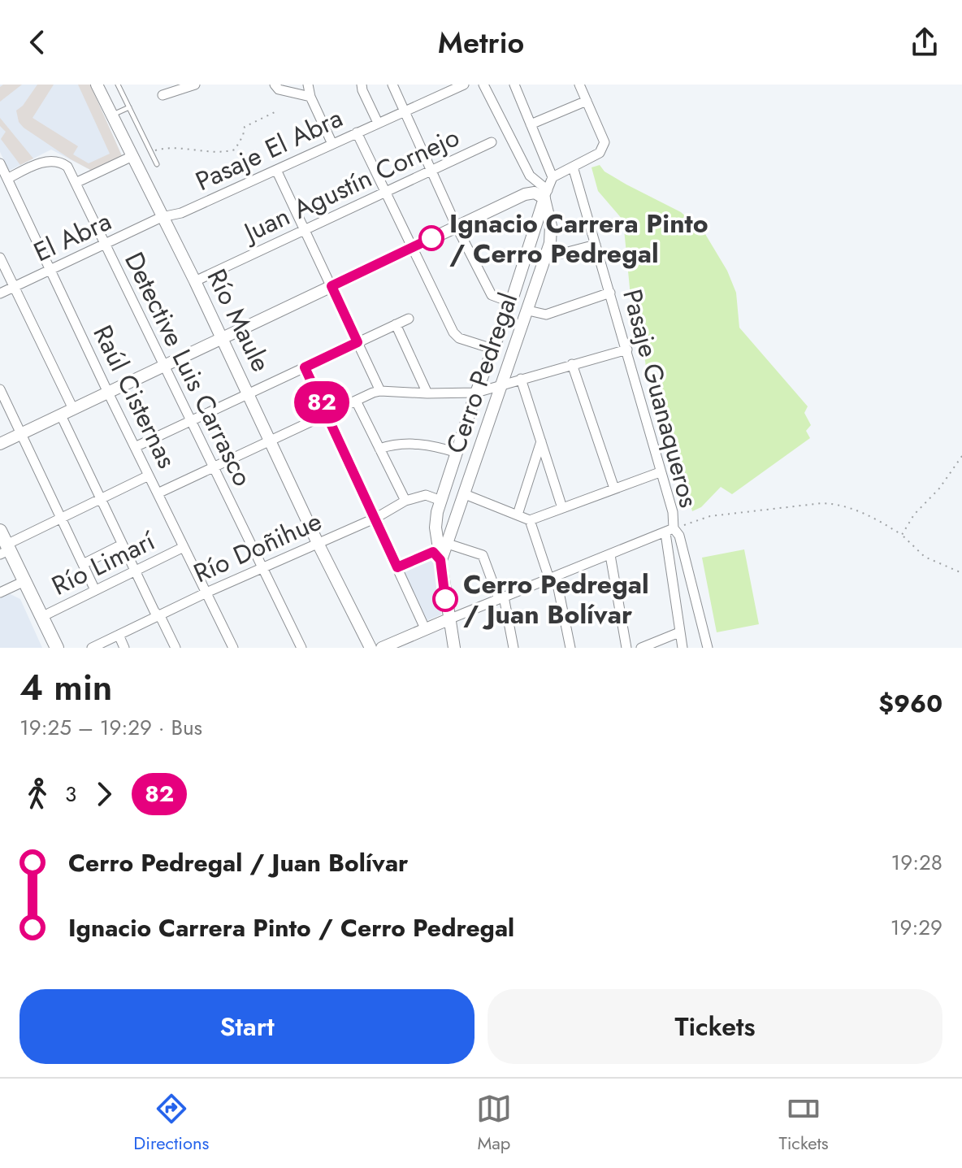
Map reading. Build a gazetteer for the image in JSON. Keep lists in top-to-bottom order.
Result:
{
  "streets": {
    "street": [
      "Pasaje El Abra",
      "Juan Agustín Cornejo",
      "El Abra",
      "Río Maule",
      "Detective Luis Carrasco",
      "Cerro Pedregal",
      "Raúl Cisternas",
      "Pasaje Guanaqueros",
      "Río Doñihue",
      "Río Limarí"
    ]
  },
  "crossings": [
    ["Pasaje El Abra", "El Abra"],
    ["Pasaje El Abra", "Río Maule"],
    ["Juan Agustín Cornejo", "Río Maule"],
    ["El Abra", "Río Maule"],
    ["El Abra", "Detective Luis Carrasco"],
    ["El Abra", "Raúl Cisternas"],
    ["Río Maule", "Río Doñihue"],
    ["Detective Luis Carrasco", "Raúl Cisternas"],
    ["Detective Luis Carrasco", "Río Doñihue"],
    ["Cerro Pedregal", "Río Doñihue"],
    ["Raúl Cisternas", "Río Doñihue"],
    ["Raúl Cisternas", "Río Limarí"]
  ],
  "places": ["Ignacio Carrera Pinto / Cerro Pedregal", "Cerro Pedregal / Juan Bolívar"],
  "lines": ["bus line 82"],
  "page": {
    "header": "Metrio",
    "on_map": "82",
    "heading": ["4 min", "19:25 – 19:29 · Bus", "$960"],
    "legs": ["3", "82"],
    "list": [
      {
        "name": "Cerro Pedregal / Juan Bolívar",
        "value": "19:28"
      },
      {
        "name": "Ignacio Carrera Pinto / Cerro Pedregal",
        "value": "19:29"
      }
    ],
    "buttons": ["Start", "Tickets"],
    "tabs": ["Directions", "Map", "Tickets"]
  }
}
